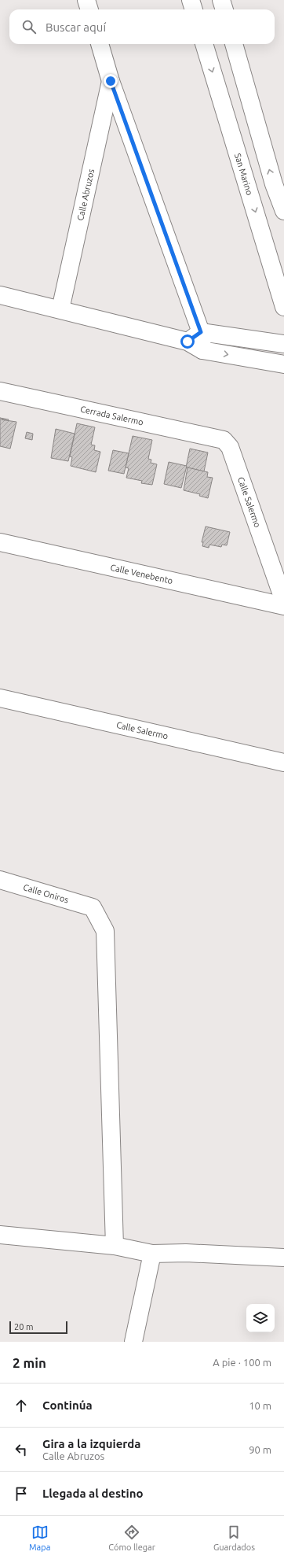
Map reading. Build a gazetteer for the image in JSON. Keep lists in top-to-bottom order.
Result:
{
  "streets": {
    "street": [
      "San Marino",
      "Calle Abruzos",
      "Cerrada Salermo",
      "Calle Salermo",
      "Calle Venebento",
      "Calle Oniros"
    ]
  },
  "crossings": [
    ["Cerrada Salermo", "Calle Salermo"]
  ],
  "scale_bar": "20 m",
  "page": {
    "search": "Buscar aquí",
    "scale": "20 m",
    "heading": ["2 min", "A pie · 100 m"],
    "list": [
      ["Continúa", "10 m"],
      ["Gira a la izquierda", "Calle Abruzos", "90 m"],
      "Llegada al destino"
    ],
    "nav": ["Mapa", "Cómo llegar", "Guardados"]
  }
}
